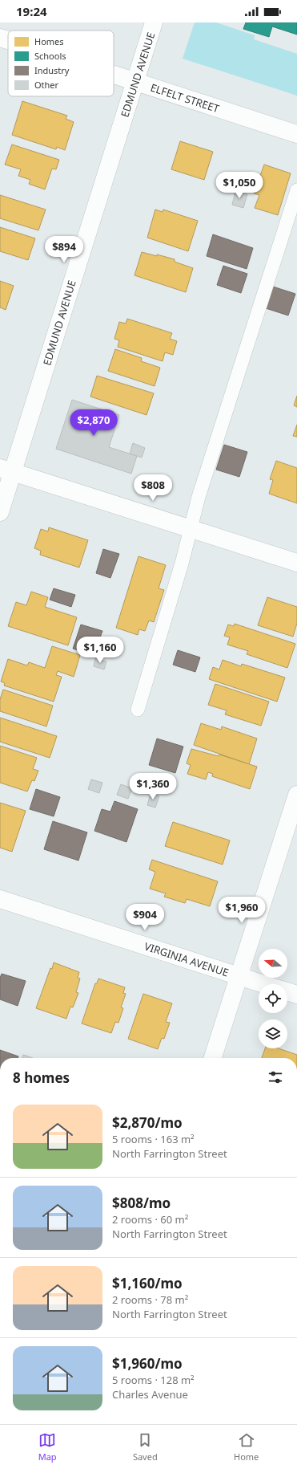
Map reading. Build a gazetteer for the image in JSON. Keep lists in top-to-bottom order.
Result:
{
  "streets": {
    "street": ["EDMUND AVENUE", "ELFELT STREET", "VIRGINIA AVENUE"]
  },
  "crossings": [
    ["EDMUND AVENUE", "ELFELT STREET"]
  ],
  "legend": [
    "Homes",
    "Schools",
    "Industry",
    "Other"
  ],
  "north": "left",
  "page": {
    "status": "19:24",
    "price": [
      "$1,050",
      "$894",
      "$2,870",
      "$808",
      "$1,160",
      "$1,360",
      "$1,960",
      "$904"
    ],
    "heading": "8 homes",
    "list": [
      {
        "name": "$2,870/mo",
        "note": "5 rooms · 163 m² · North Farrington Street"
      },
      {
        "name": "$808/mo",
        "note": "2 rooms · 60 m² · North Farrington Street"
      },
      {
        "name": "$1,160/mo",
        "note": "2 rooms · 78 m² · North Farrington Street"
      },
      {
        "name": "$1,960/mo",
        "note": "5 rooms · 128 m² · Charles Avenue"
      }
    ],
    "tabs": ["Map", "Saved", "Home"]
  }
}
